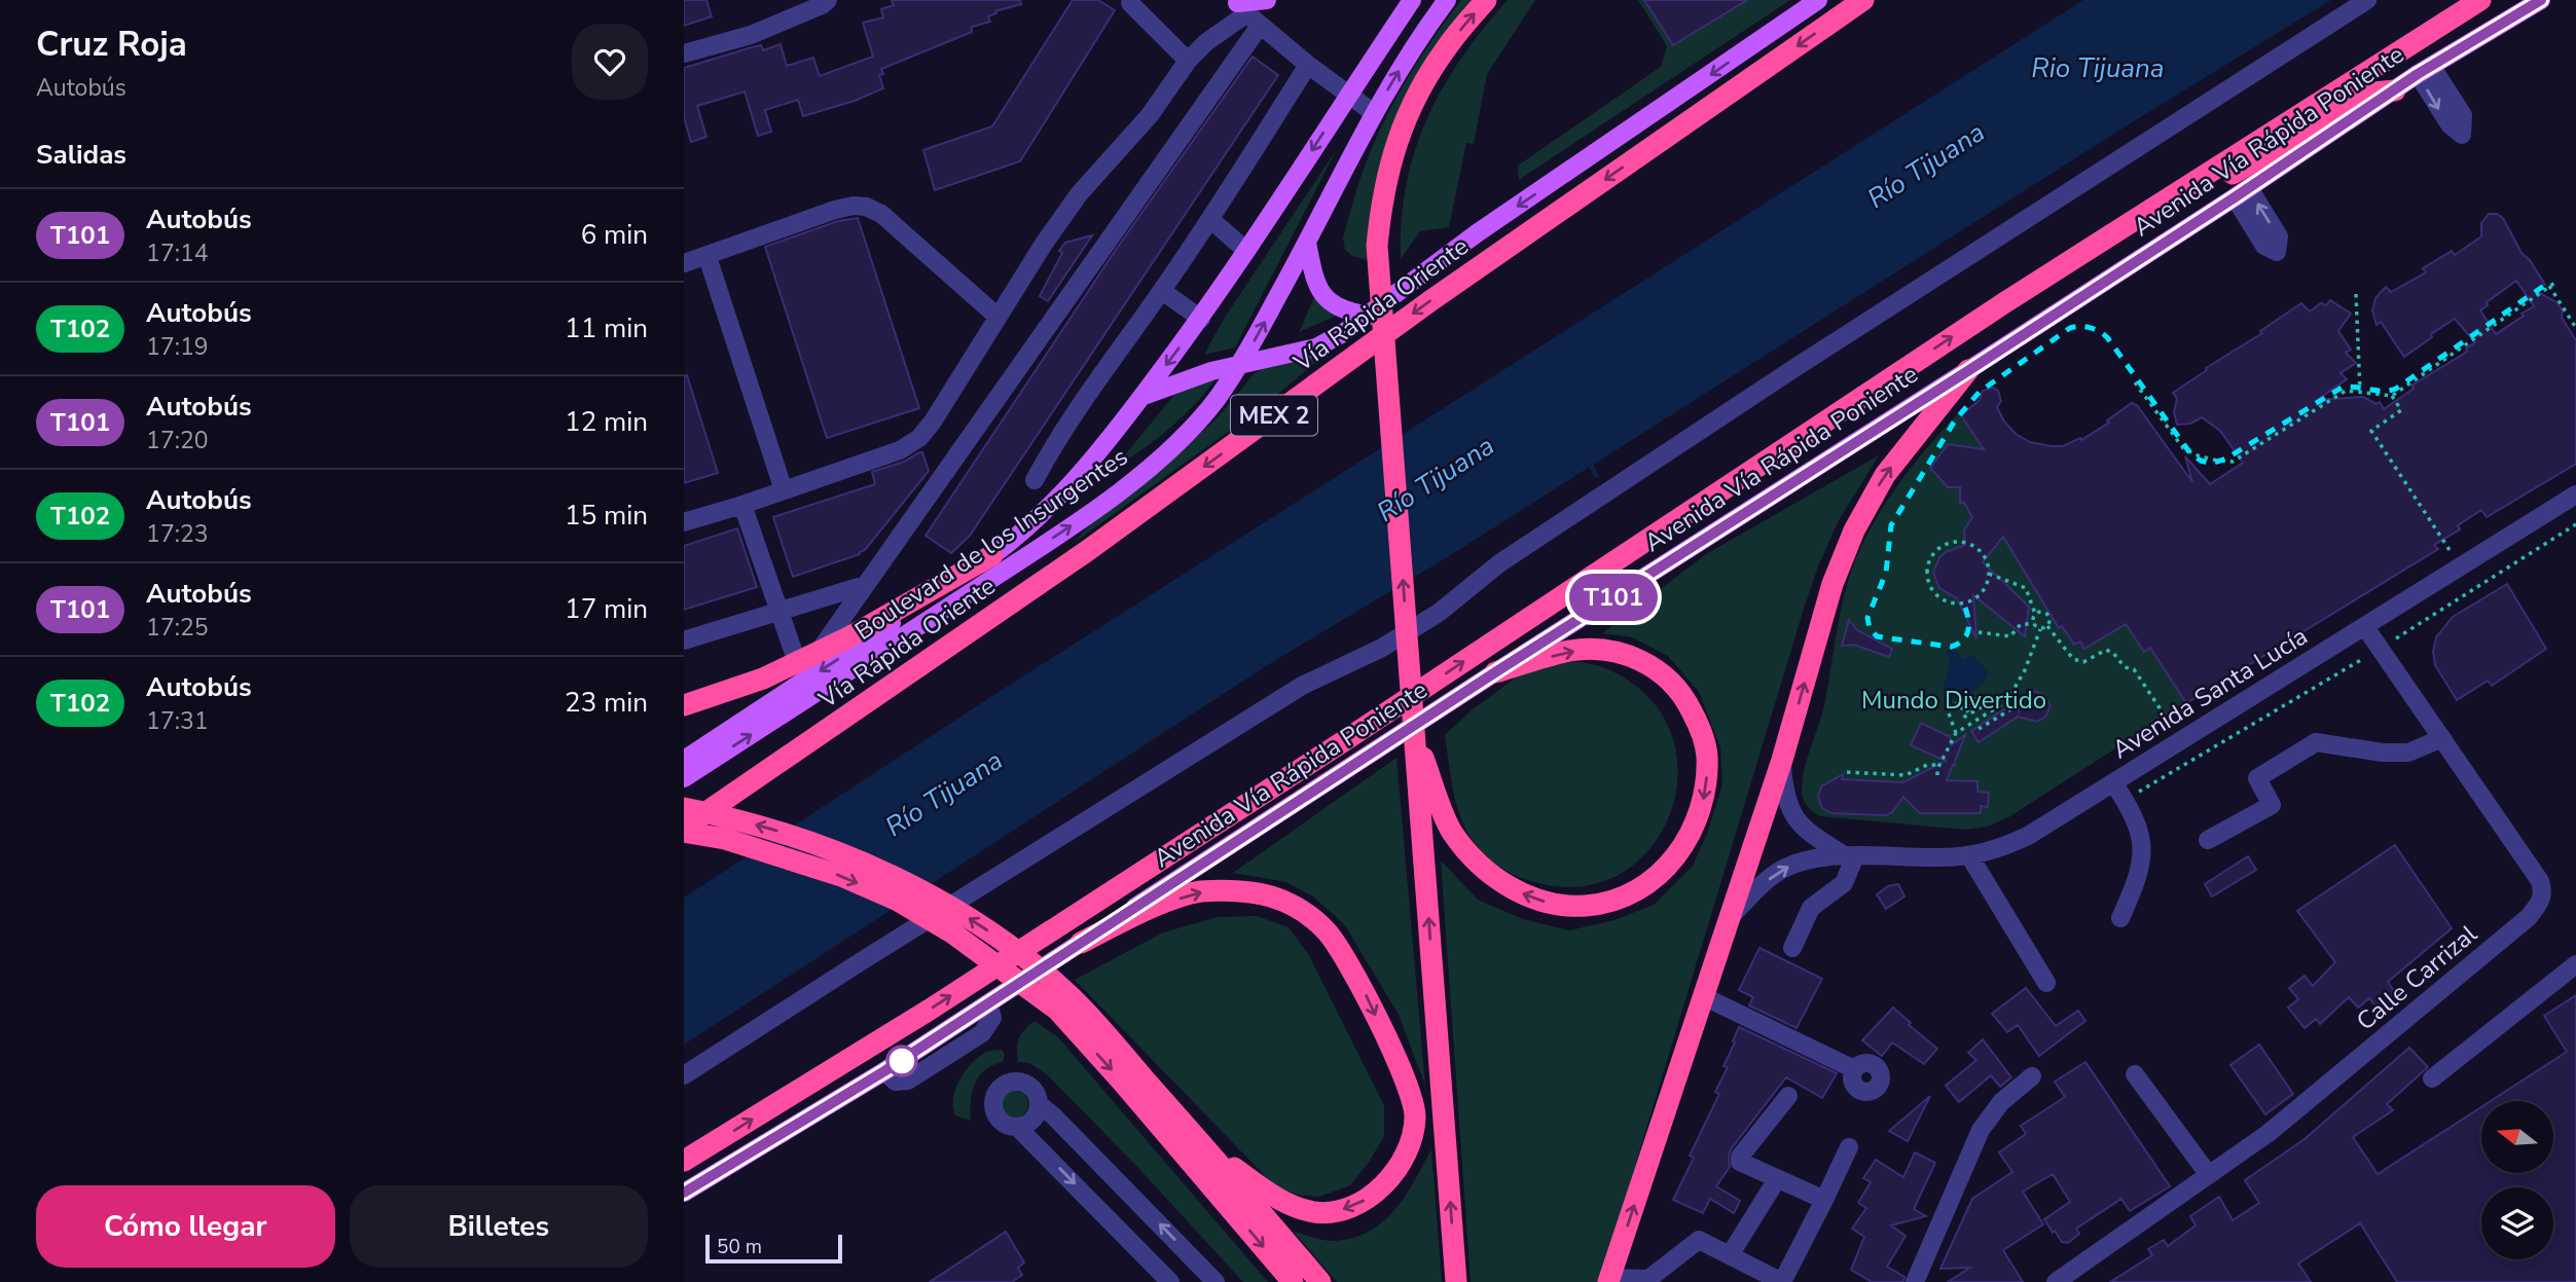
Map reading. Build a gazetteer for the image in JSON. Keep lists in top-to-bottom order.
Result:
{
  "streets": {
    "highway": ["Avenida Vía Rápida Poniente", "Vía Rápida Oriente", "MEX 2"],
    "main road": ["Boulevard de los Insurgentes"],
    "street": ["Avenida Santa Lucía", "Calle Carrizal"]
  },
  "crossings": [
    ["Avenida Santa Lucía", "Calle Carrizal"]
  ],
  "one_way": ["Avenida Vía Rápida Poniente", "Vía Rápida Oriente"],
  "water": ["Rio Tijuana", "Río Tijuana"],
  "parks": ["Mundo Divertido"],
  "lines": ["bus line T101"],
  "scale_bar": "50 m",
  "north": "left",
  "page": {
    "heading": [
      ["Cruz Roja", "Autobús"],
      "Salidas"
    ],
    "on_map": "T101",
    "list": [
      {
        "mark": "T101",
        "name": "Autobús",
        "note": "17:14",
        "value": "6 min"
      },
      {
        "mark": "T102",
        "name": "Autobús",
        "note": "17:19",
        "value": "11 min"
      },
      {
        "mark": "T101",
        "name": "Autobús",
        "note": "17:20",
        "value": "12 min"
      },
      {
        "mark": "T102",
        "name": "Autobús",
        "note": "17:23",
        "value": "15 min"
      },
      {
        "mark": "T101",
        "name": "Autobús",
        "note": "17:25",
        "value": "17 min"
      },
      {
        "mark": "T102",
        "name": "Autobús",
        "note": "17:31",
        "value": "23 min"
      }
    ],
    "buttons": ["Cómo llegar", "Billetes"],
    "scale": "50 m"
  }
}
